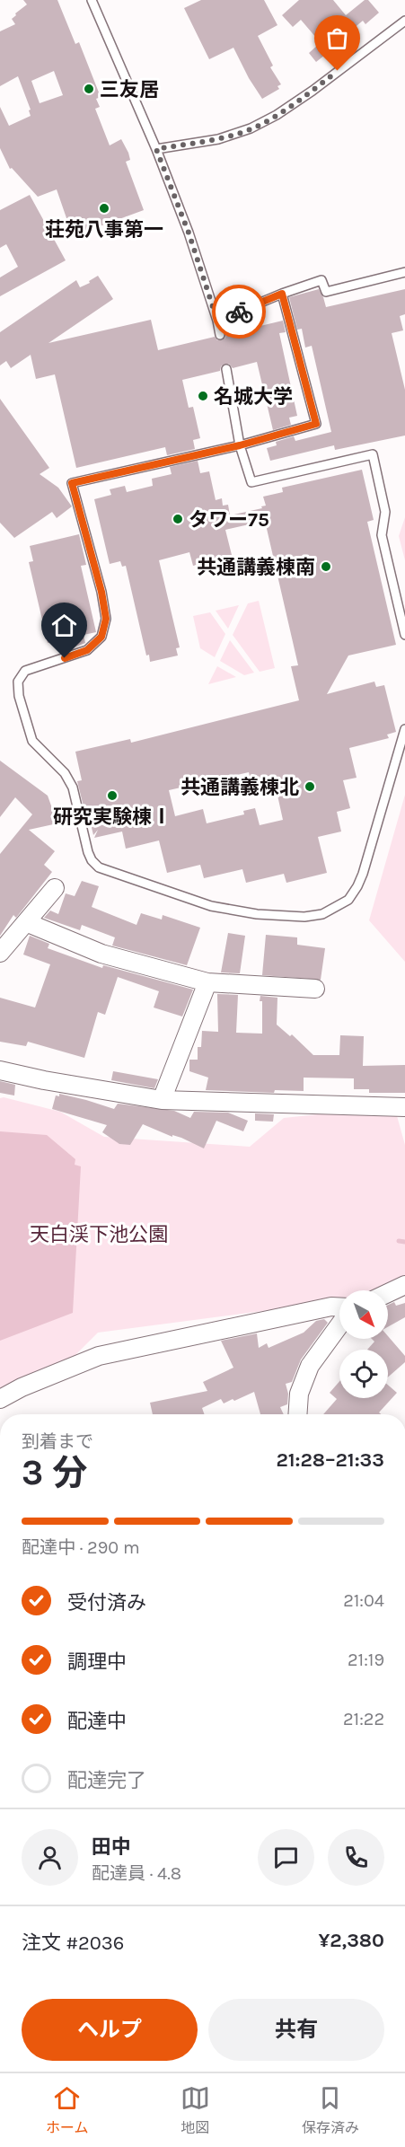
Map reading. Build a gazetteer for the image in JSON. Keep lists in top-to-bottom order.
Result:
{
  "parks": ["天白渓下池公園"],
  "places": [
    "三友居",
    "荘苑八事第一",
    "名城大学",
    "タワー75",
    "共通講義棟南",
    "共通講義棟北",
    "研究実験棟Ⅰ"
  ],
  "north": "bottom right",
  "page": {
    "heading": ["3 分", "到着まで", "21:28–21:33"],
    "panel": [
      "田中",
      "配達員 · 4.8",
      "注文 #2036",
      "¥2,380"
    ],
    "bar": "配達中 · 290 m",
    "list": [
      ["受付済み", "21:04"],
      ["調理中", "21:19"],
      ["配達中", "21:22"],
      "配達完了"
    ],
    "buttons": ["ヘルプ", "共有"],
    "tabs": ["ホーム", "地図", "保存済み"]
  }
}
